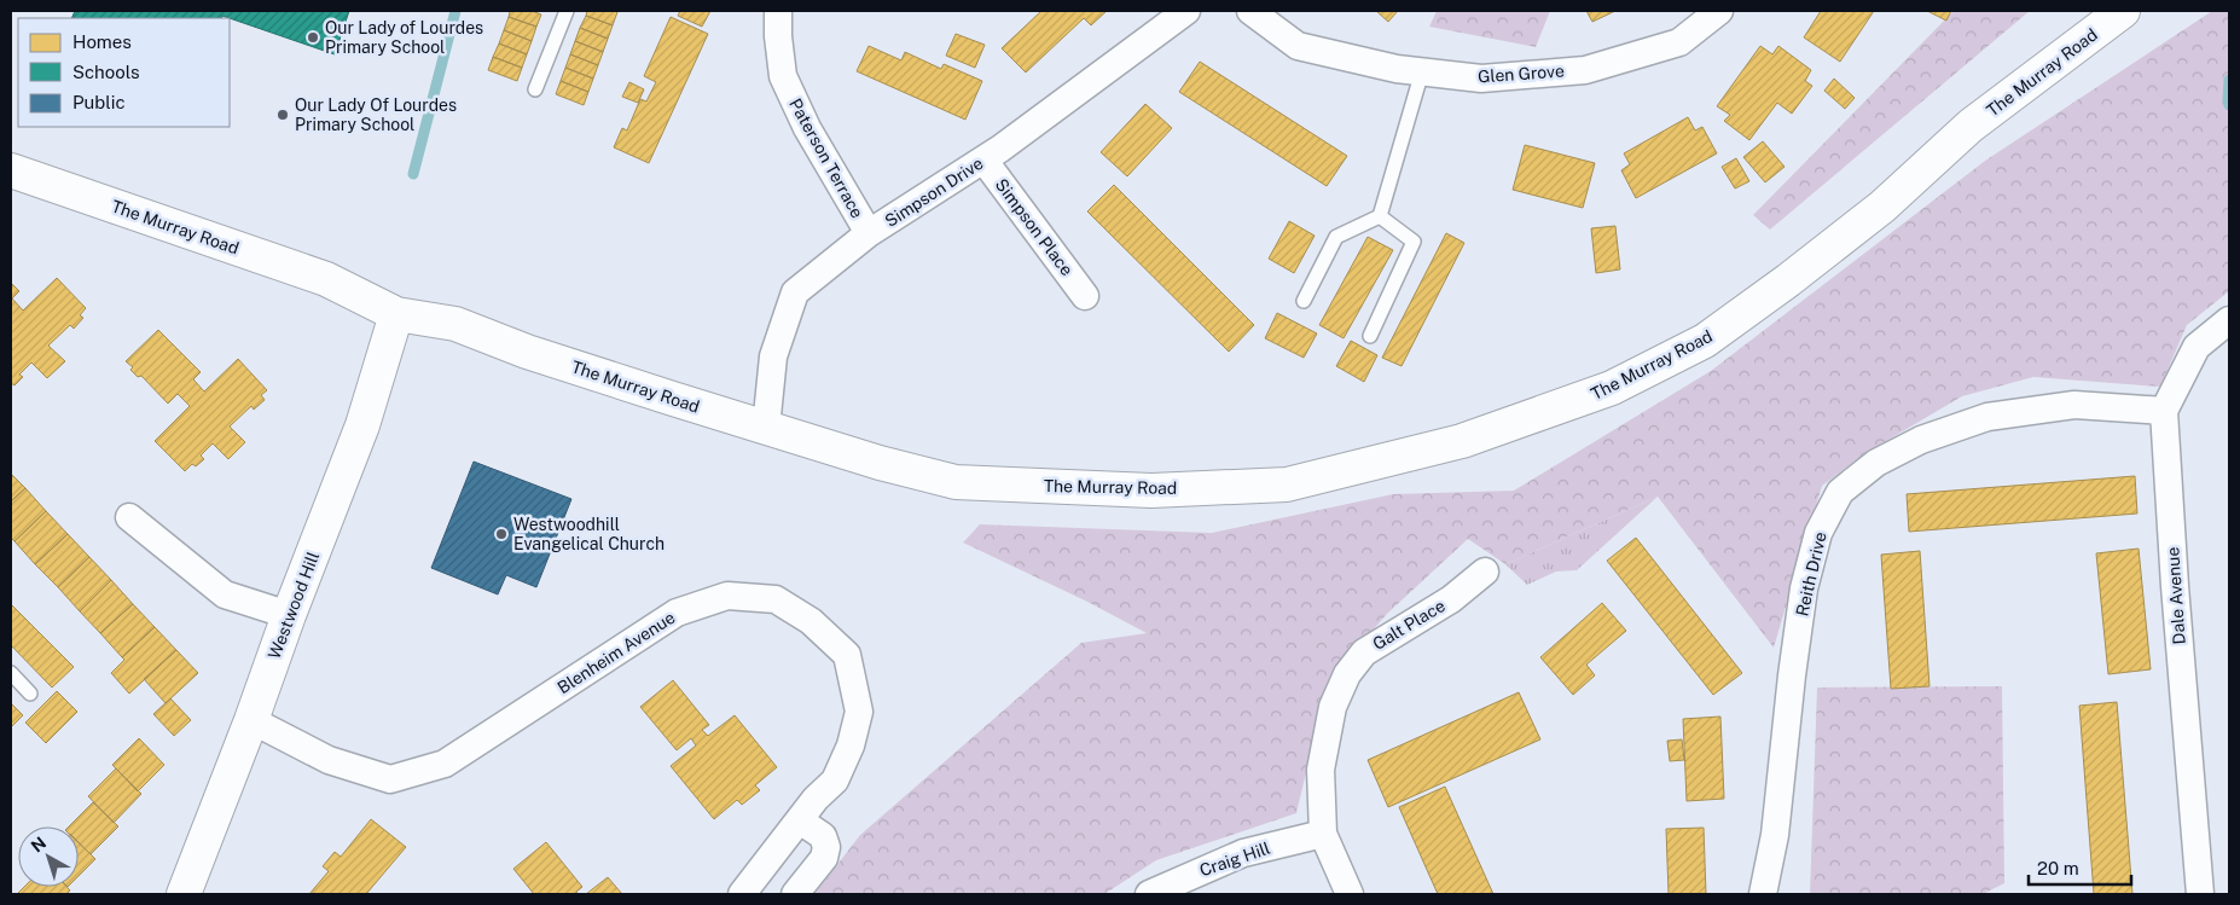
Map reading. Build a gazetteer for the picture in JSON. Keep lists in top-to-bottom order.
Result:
{
  "streets": {
    "street": [
      "The Murray Road",
      "Glen Grove",
      "Paterson Terrace",
      "Simpson Drive",
      "Simpson Place",
      "Reith Drive",
      "Dale Avenue",
      "Westwood Hill",
      "Galt Place",
      "Blenheim Avenue",
      "Craig Hill"
    ]
  },
  "crossings": [
    ["The Murray Road", "Simpson Drive"],
    ["The Murray Road", "Westwood Hill"],
    ["Paterson Terrace", "Simpson Drive"],
    ["Simpson Drive", "Simpson Place"],
    ["Reith Drive", "Dale Avenue"],
    ["Westwood Hill", "Blenheim Avenue"],
    ["Galt Place", "Craig Hill"]
  ],
  "places": ["Our Lady of Lourdes Primary School", "Our Lady Of Lourdes Primary School", "Westwoodhill Evangelical Church"],
  "legend": ["Homes", "Schools", "Public"],
  "scale_bar": "20 m",
  "north": "top left"
}
